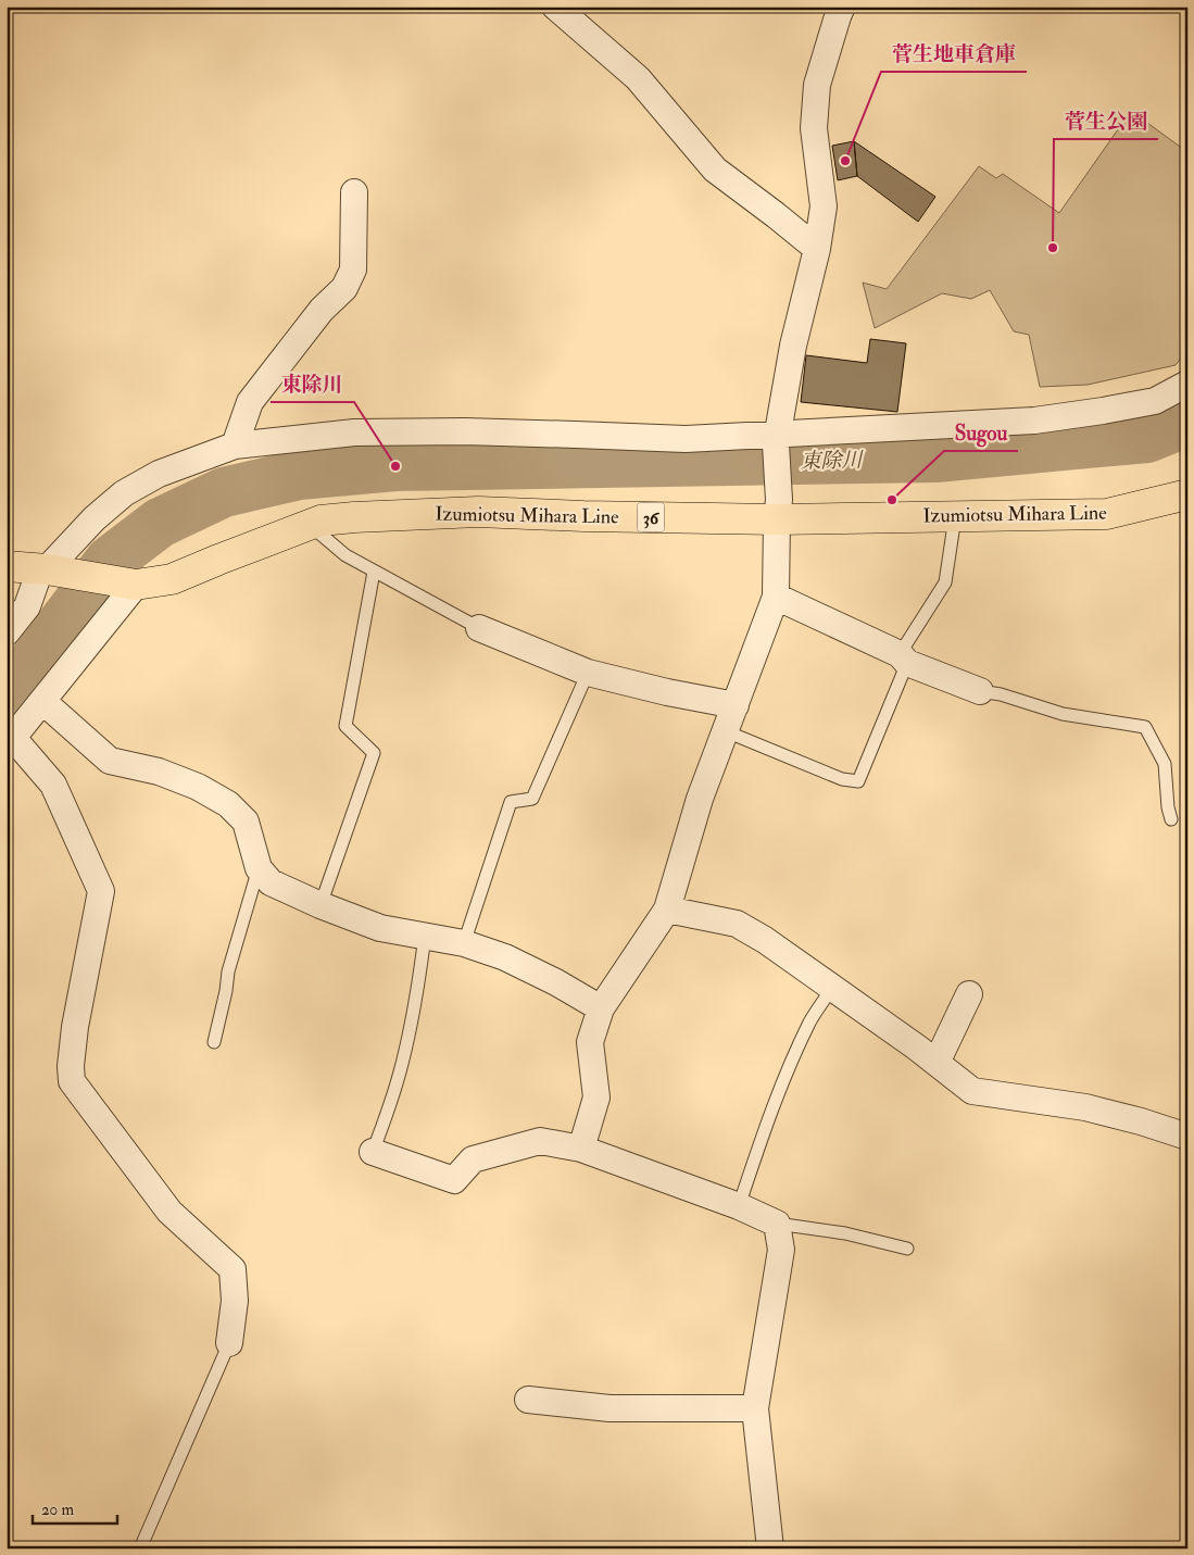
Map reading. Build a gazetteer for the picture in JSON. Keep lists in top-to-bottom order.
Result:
{
  "streets": {
    "main road": ["Izumiotsu Mihara Line", "36"]
  },
  "water": ["東除川"],
  "places": [
    "菅生地車倉庫",
    "菅生公園",
    "東除川",
    "Sugou"
  ],
  "scale_bar": "20 m"
}
